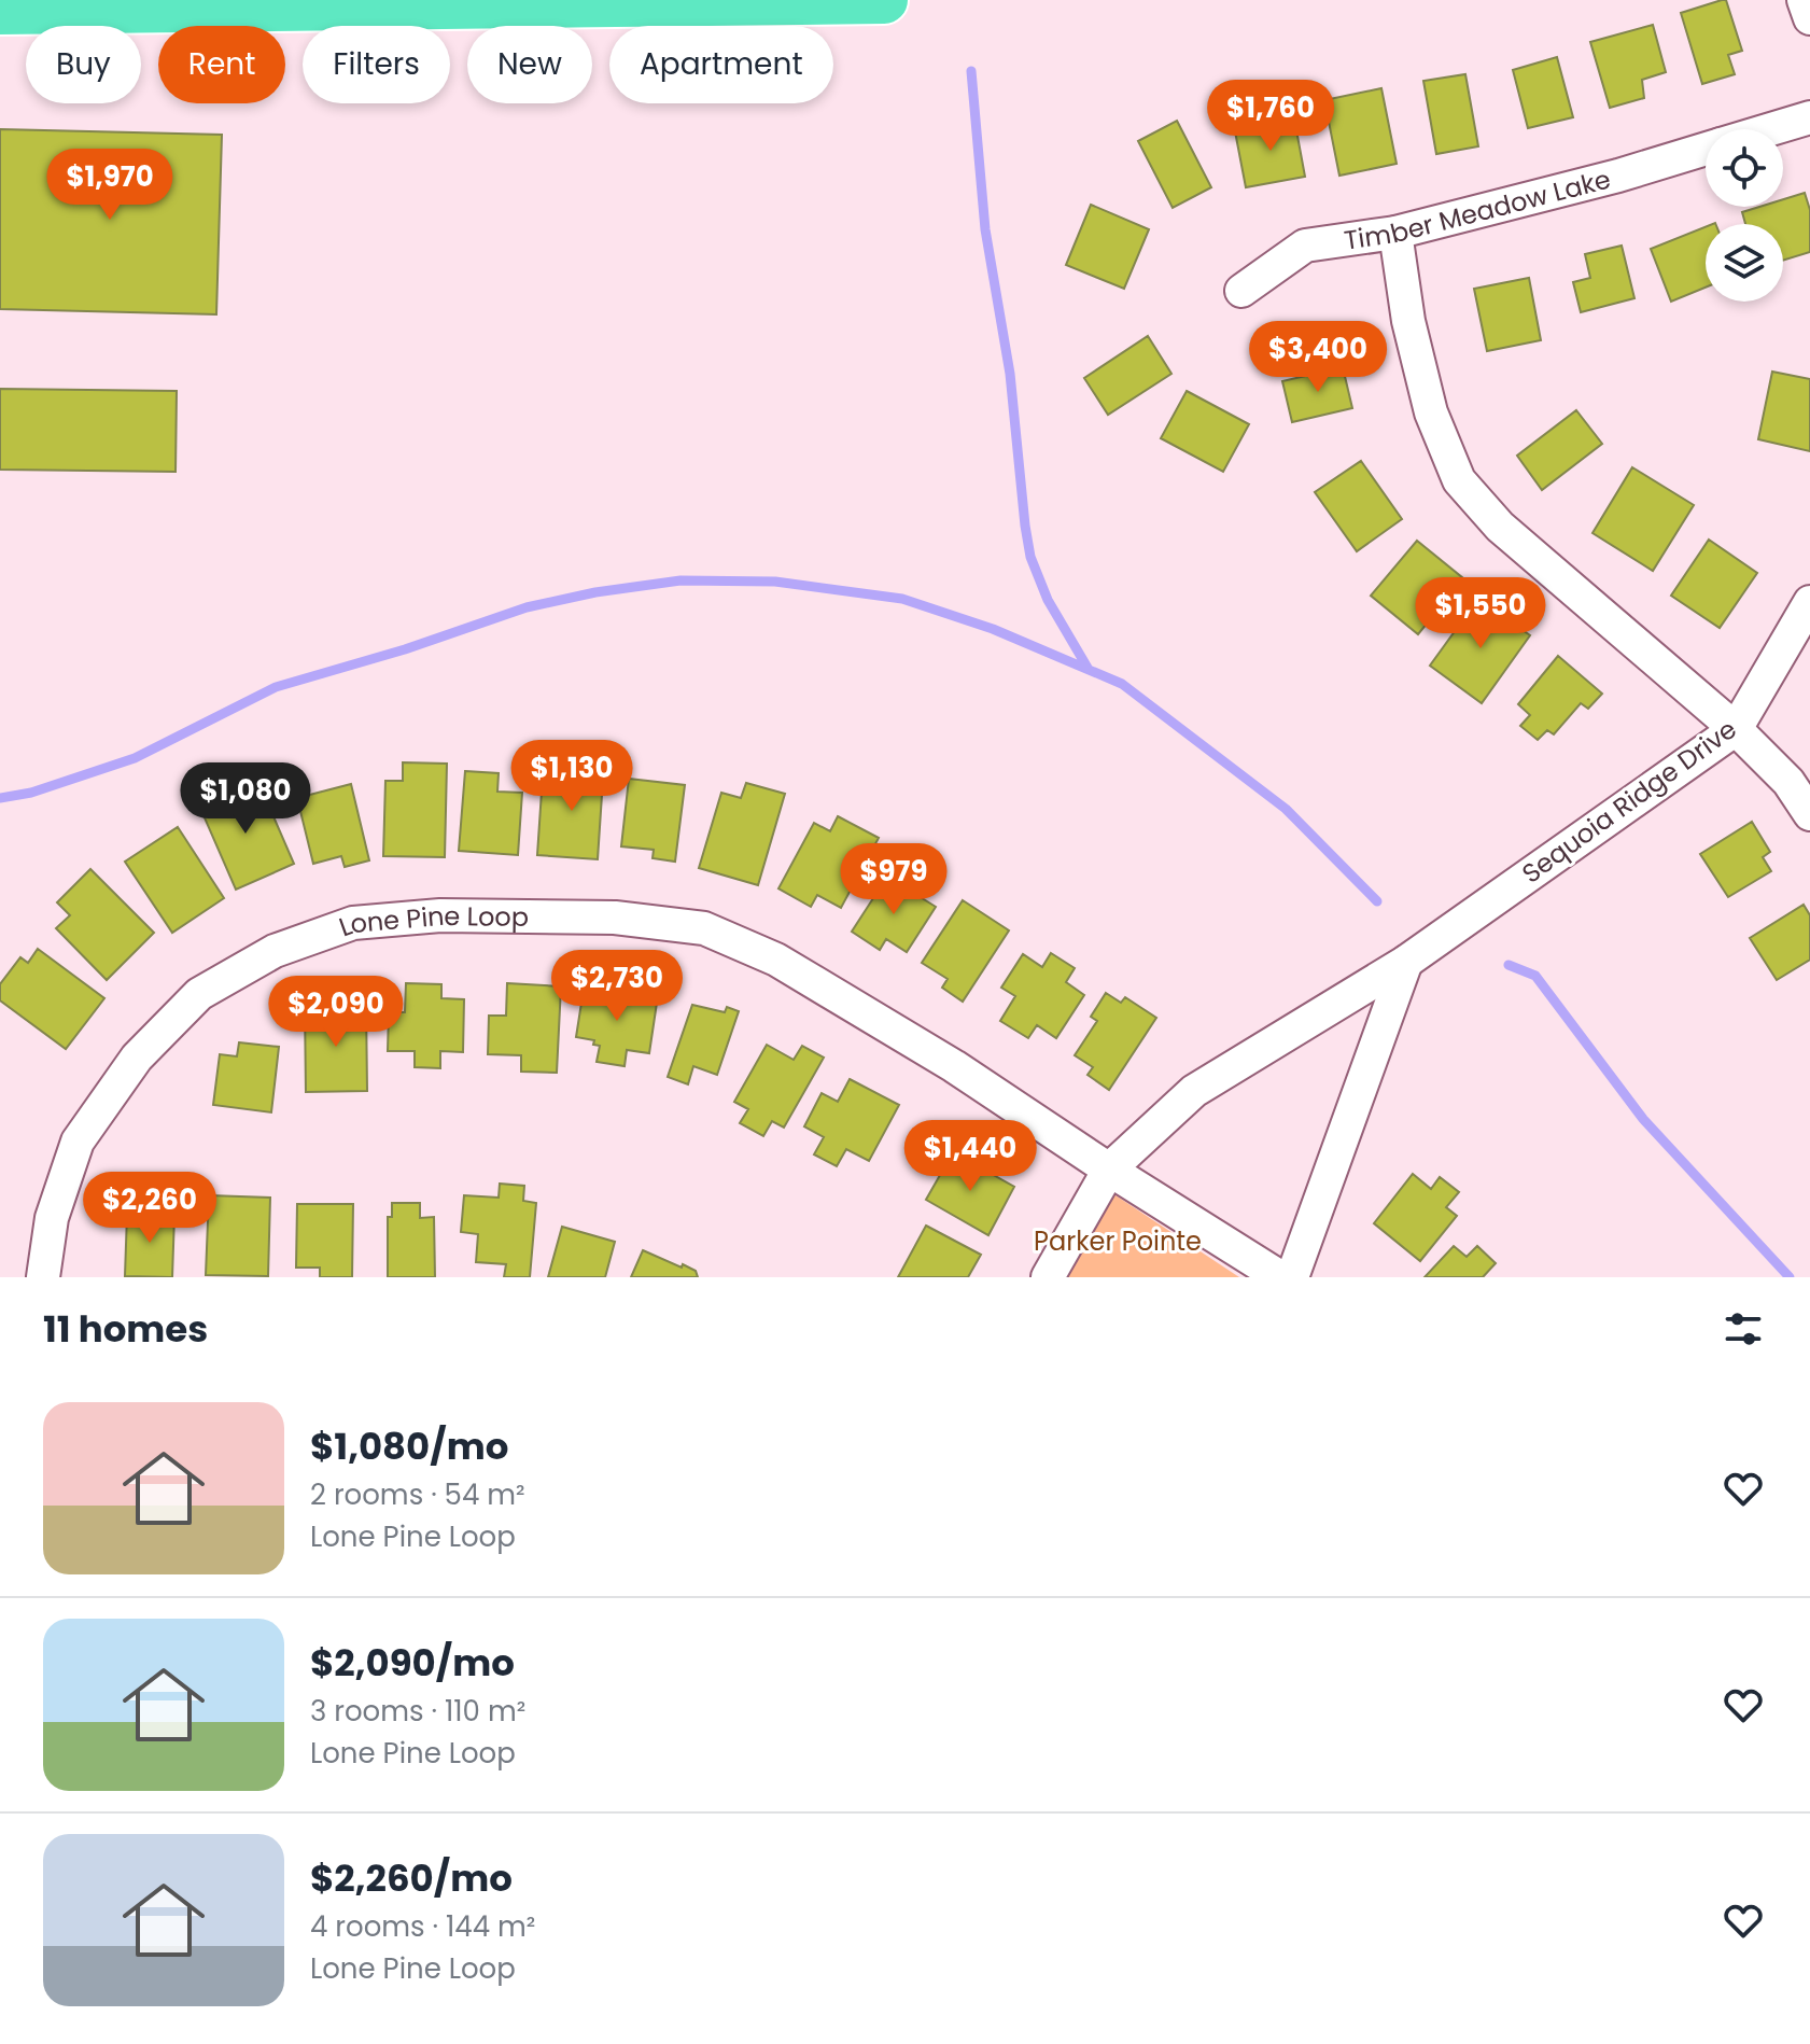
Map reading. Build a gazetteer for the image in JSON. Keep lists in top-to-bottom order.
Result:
{
  "streets": {
    "street": ["Timber Meadow Lake", "Sequoia Ridge Drive", "Lone Pine Loop"]
  },
  "crossings": [
    ["Sequoia Ridge Drive", "Lone Pine Loop"]
  ],
  "parks": ["Parker Pointe"],
  "page": {
    "chip": [
      "Buy",
      "Rent",
      "Filters",
      "New",
      "Apartment"
    ],
    "price": [
      "$1,760",
      "$1,970",
      "$3,400",
      "$1,550",
      "$1,130",
      "$1,080",
      "$979",
      "$2,730",
      "$2,090",
      "$1,440",
      "$2,260"
    ],
    "heading": "11 homes",
    "list": [
      {
        "name": "$1,080/mo",
        "note": "2 rooms · 54 m² · Lone Pine Loop"
      },
      {
        "name": "$2,090/mo",
        "note": "3 rooms · 110 m² · Lone Pine Loop"
      },
      {
        "name": "$2,260/mo",
        "note": "4 rooms · 144 m² · Lone Pine Loop"
      }
    ]
  }
}
